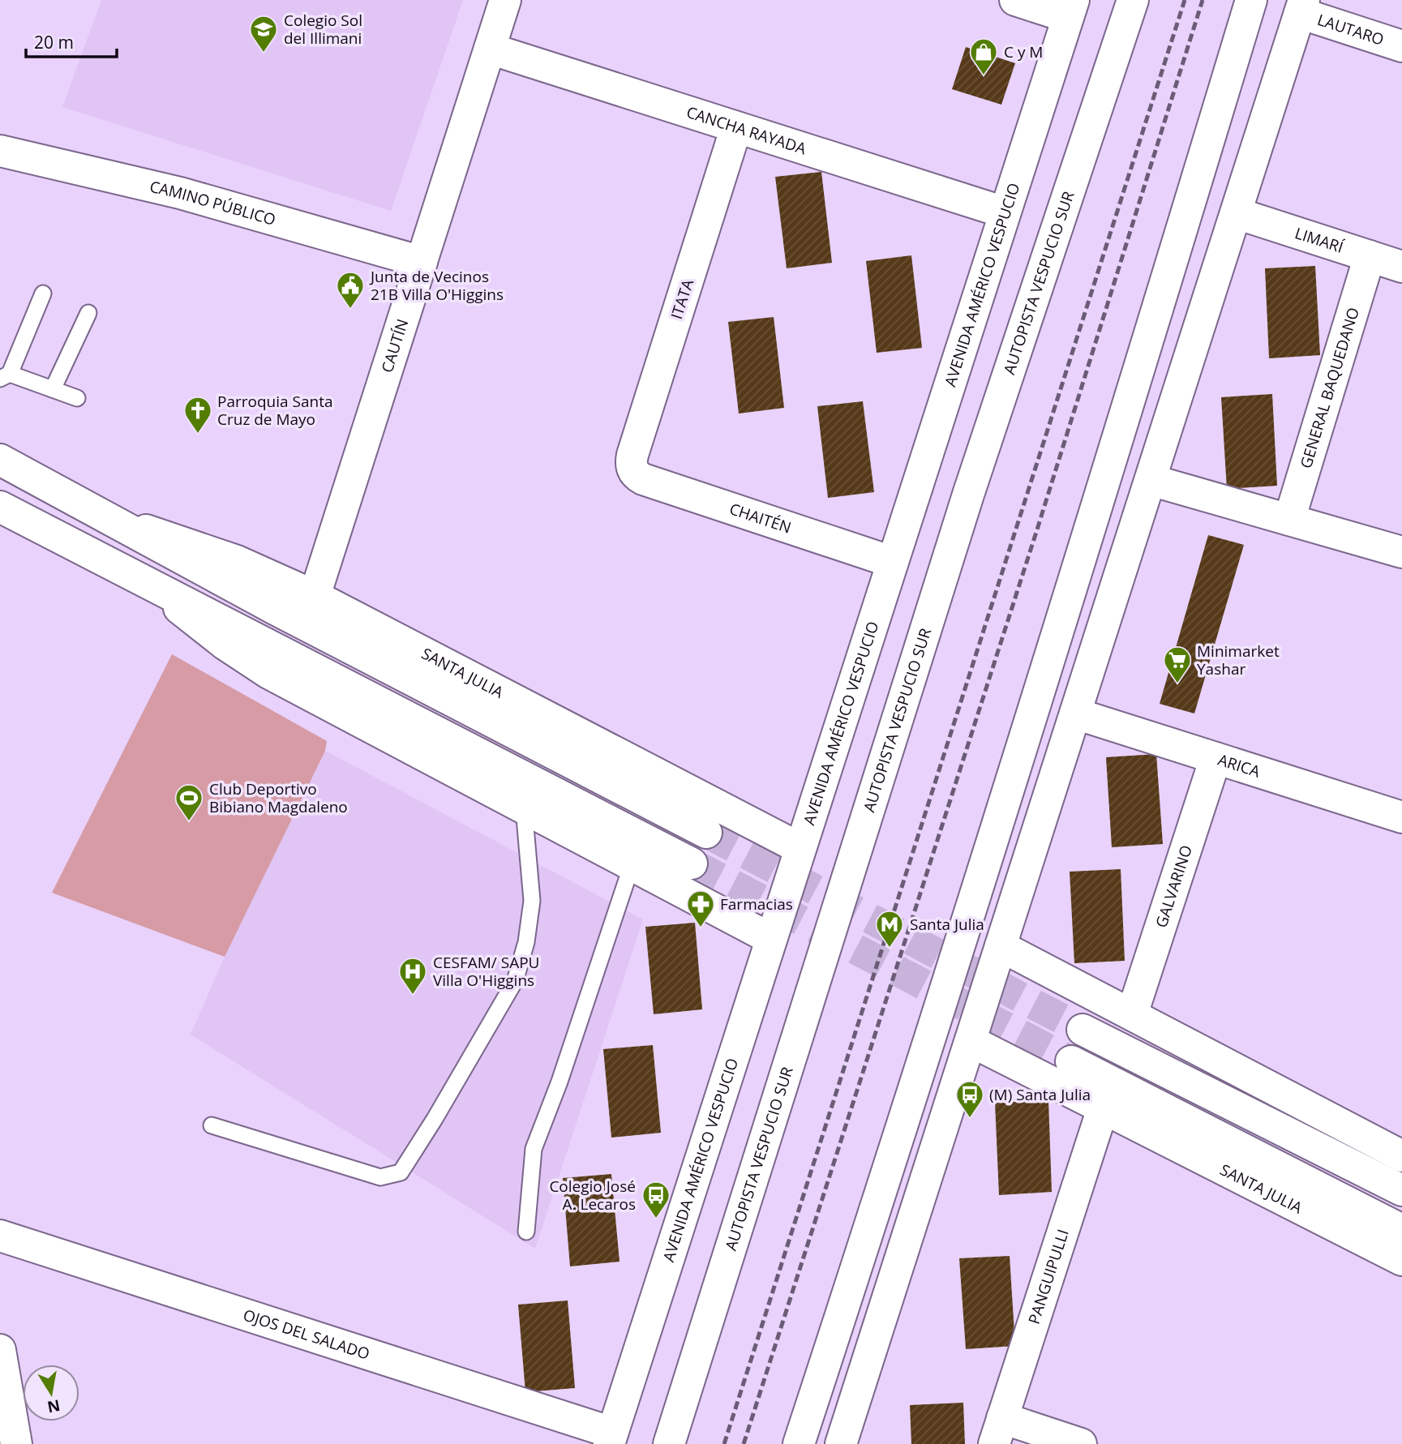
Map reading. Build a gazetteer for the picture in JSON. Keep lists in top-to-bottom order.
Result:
{
  "streets": {
    "main road": [
      "LAUTARO",
      "CANCHA RAYADA",
      "CAMINO PÚBLICO",
      "LIMARÍ",
      "AUTOPISTA VESPUCIO SUR",
      "AVENIDA AMÉRICO VESPUCIO",
      "ITATA",
      "CAUTÍN",
      "GENERAL BAQUEDANO",
      "CHAITÉN",
      "SANTA JULIA",
      "ARICA",
      "GALVARINO",
      "PANGUIPULLI",
      "OJOS DEL SALADO"
    ]
  },
  "crossings": [
    ["CANCHA RAYADA", "AVENIDA AMÉRICO VESPUCIO"],
    ["CANCHA RAYADA", "ITATA"],
    ["CANCHA RAYADA", "CAUTÍN"],
    ["CAMINO PÚBLICO", "CAUTÍN"],
    ["LIMARÍ", "GENERAL BAQUEDANO"],
    ["AVENIDA AMÉRICO VESPUCIO", "CHAITÉN"],
    ["AVENIDA AMÉRICO VESPUCIO", "SANTA JULIA"],
    ["AVENIDA AMÉRICO VESPUCIO", "OJOS DEL SALADO"],
    ["ITATA", "CHAITÉN"],
    ["CAUTÍN", "SANTA JULIA"],
    ["SANTA JULIA", "PANGUIPULLI"],
    ["ARICA", "GALVARINO"]
  ],
  "places": {
    "school or university": ["Colegio Sol del Illimani"],
    "shop": ["C y M"],
    "public building": ["Junta de Vecinos 21B Villa O'Higgins"],
    "church": ["Parroquia Santa Cruz de Mayo"],
    "supermarket": ["Minimarket Yashar"],
    "sports": ["Club Deportivo Bibiano Magdaleno"],
    "pharmacy": ["Farmacias"],
    "metro station": ["Santa Julia"],
    "hospital": ["CESFAM/ SAPU Villa O'Higgins"],
    "bus stop": ["(M) Santa Julia", "Colegio José A. Lecaros"]
  },
  "scale_bar": "20 m",
  "north": "bottom"
}
